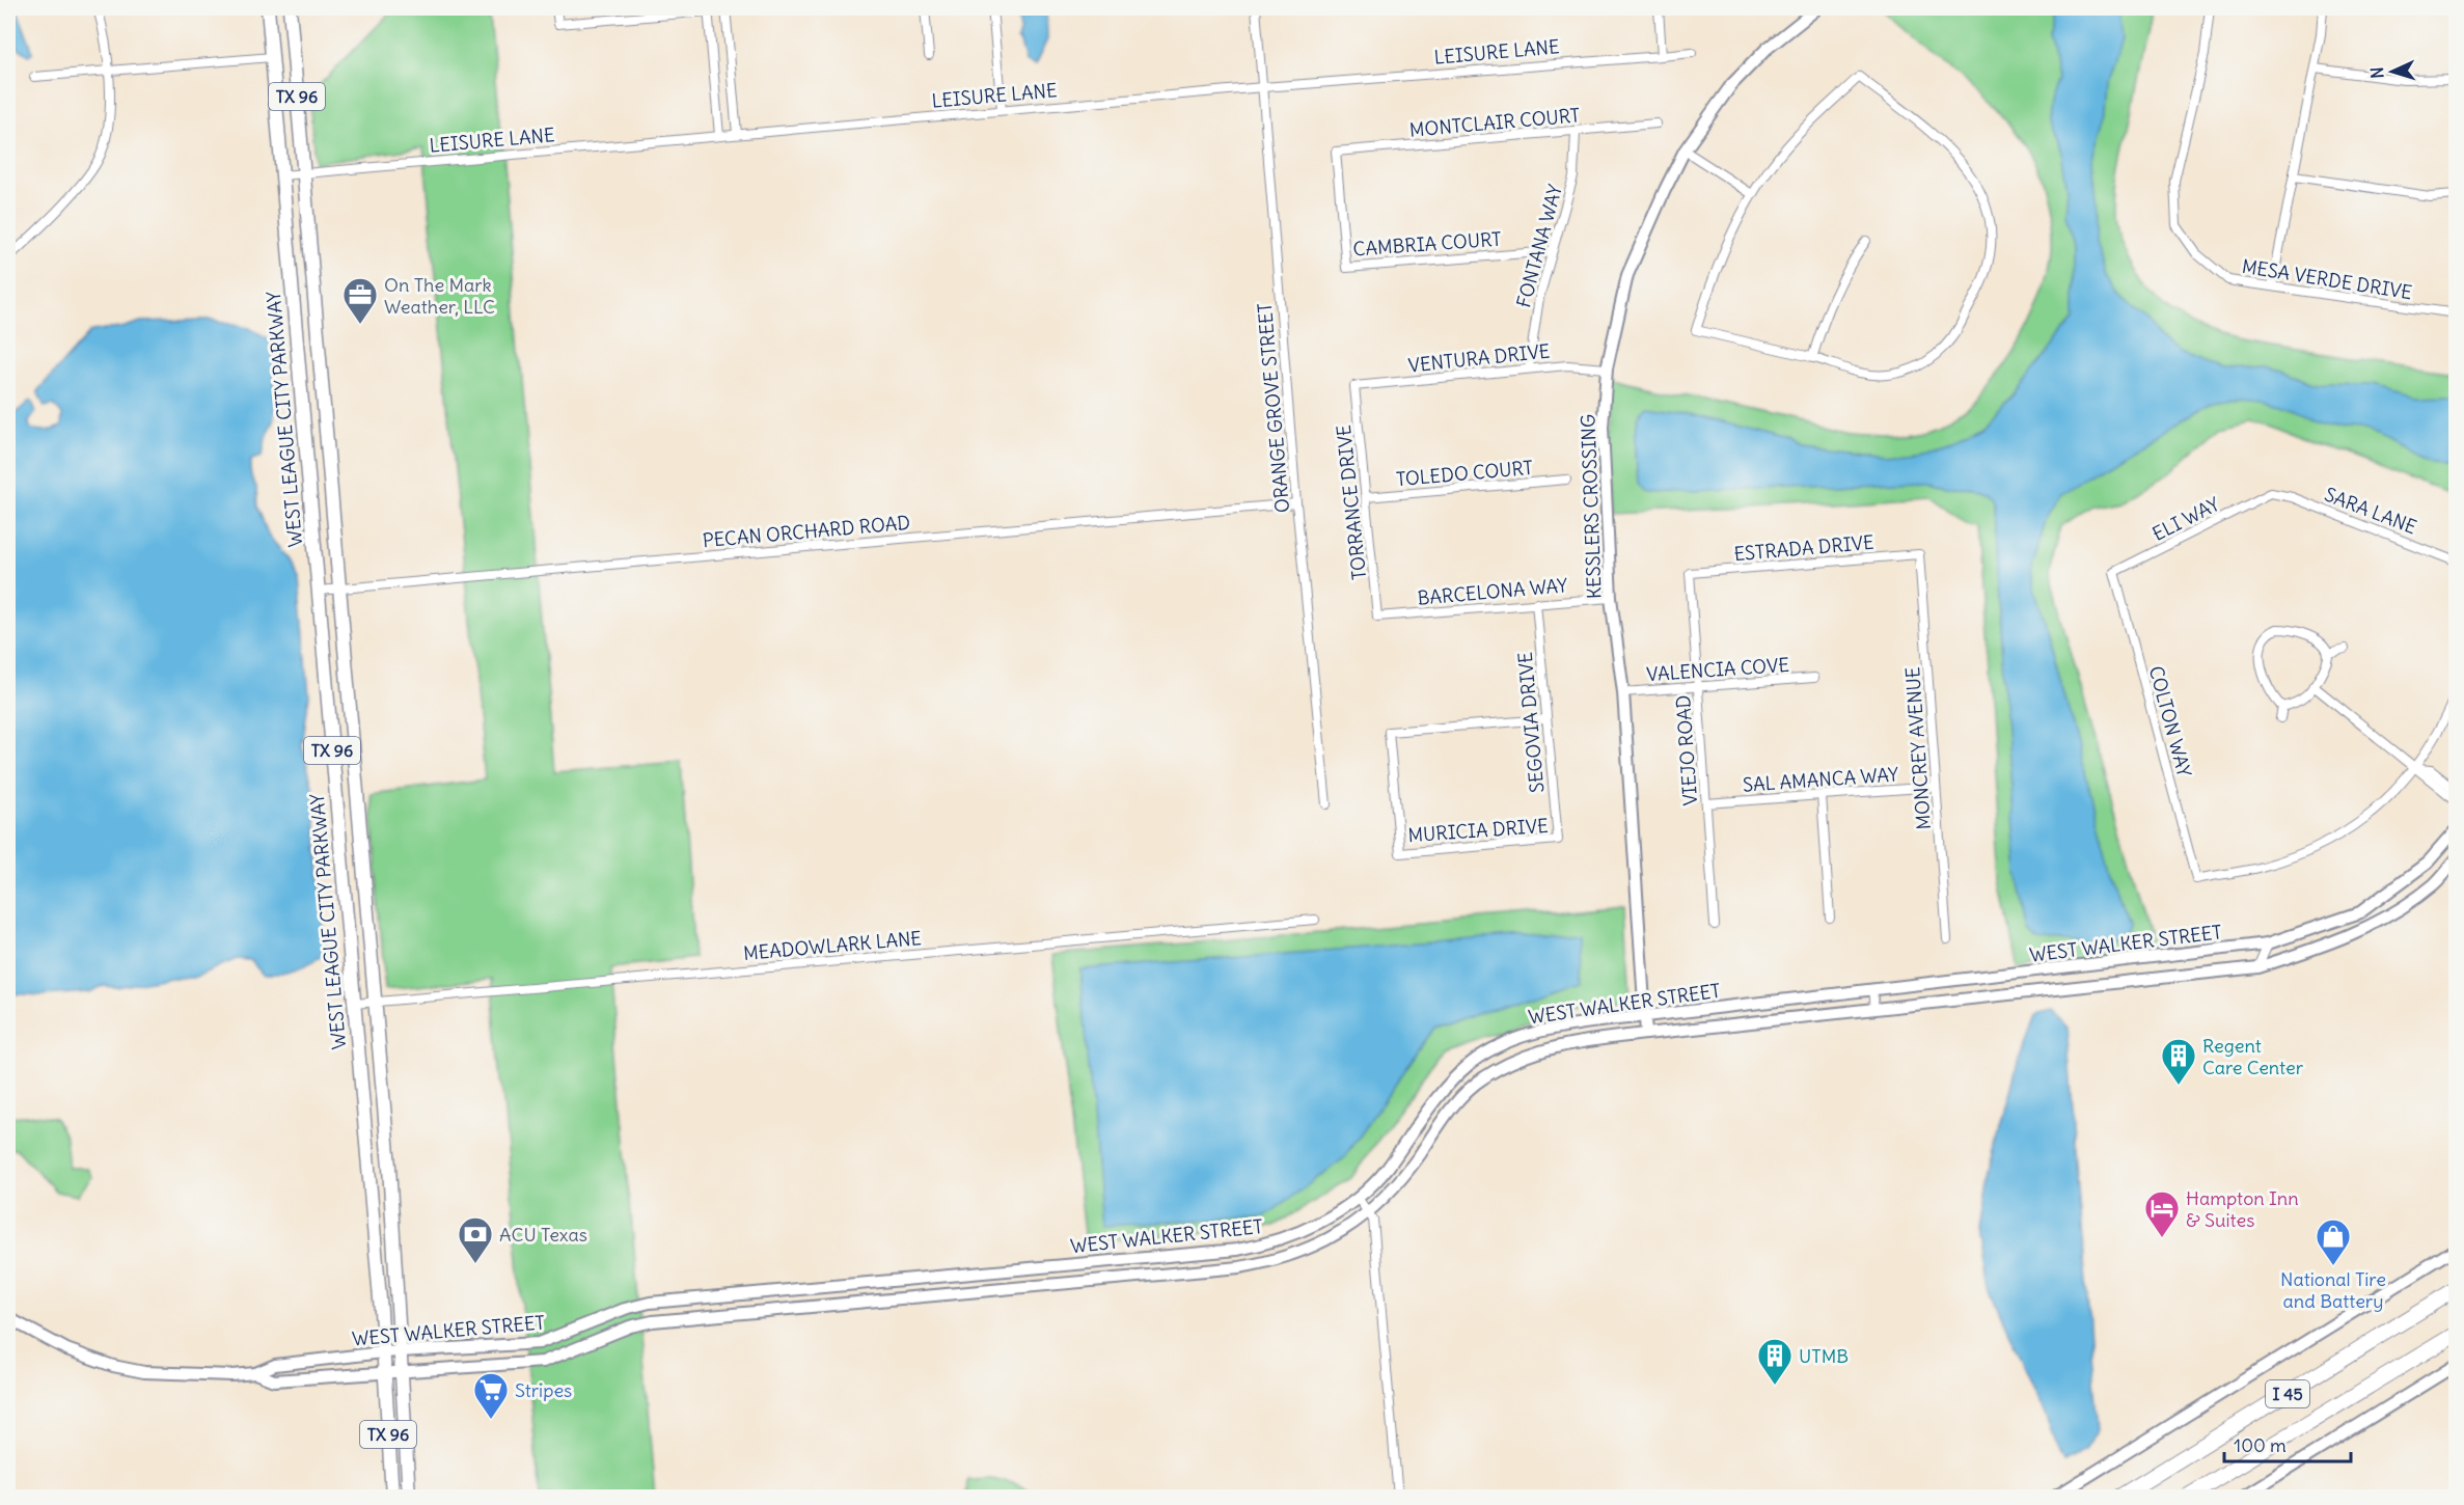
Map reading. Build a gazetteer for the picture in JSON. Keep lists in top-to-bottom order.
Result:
{
  "streets": {
    "highway": ["I 45"],
    "main road": ["TX 96", "WEST LEAGUE CITY PARKWAY"],
    "street": [
      "LEISURE LANE",
      "MONTCLAIR COURT",
      "CAMBRIA COURT",
      "FONTANA WAY",
      "MESA VERDE DRIVE",
      "VENTURA DRIVE",
      "ORANGE GROVE STREET",
      "TOLEDO COURT",
      "TORRANCE DRIVE",
      "KESSLERS CROSSING",
      "SARA LANE",
      "ELI WAY",
      "PECAN ORCHARD ROAD",
      "ESTRADA DRIVE",
      "BARCELONA WAY",
      "VALENCIA COVE",
      "COLTON WAY",
      "SEGOVIA DRIVE",
      "MONCREY AVENUE",
      "VIEJO ROAD",
      "SAL AMANCA WAY",
      "MURICIA DRIVE",
      "WEST WALKER STREET",
      "MEADOWLARK LANE"
    ]
  },
  "crossings": [
    ["LEISURE LANE", "TX 96"],
    ["LEISURE LANE", "ORANGE GROVE STREET"],
    ["LEISURE LANE", "WEST LEAGUE CITY PARKWAY"],
    ["TX 96", "PECAN ORCHARD ROAD"],
    ["TX 96", "WEST WALKER STREET"],
    ["TX 96", "MEADOWLARK LANE"],
    ["MONTCLAIR COURT", "CAMBRIA COURT"],
    ["MONTCLAIR COURT", "FONTANA WAY"],
    ["CAMBRIA COURT", "FONTANA WAY"],
    ["FONTANA WAY", "VENTURA DRIVE"],
    ["VENTURA DRIVE", "TORRANCE DRIVE"],
    ["VENTURA DRIVE", "KESSLERS CROSSING"],
    ["ORANGE GROVE STREET", "PECAN ORCHARD ROAD"],
    ["WEST LEAGUE CITY PARKWAY", "PECAN ORCHARD ROAD"],
    ["WEST LEAGUE CITY PARKWAY", "WEST WALKER STREET"],
    ["WEST LEAGUE CITY PARKWAY", "MEADOWLARK LANE"],
    ["TOLEDO COURT", "TORRANCE DRIVE"],
    ["TORRANCE DRIVE", "BARCELONA WAY"],
    ["KESSLERS CROSSING", "BARCELONA WAY"],
    ["KESSLERS CROSSING", "VALENCIA COVE"],
    ["KESSLERS CROSSING", "WEST WALKER STREET"],
    ["SARA LANE", "ELI WAY"],
    ["ELI WAY", "COLTON WAY"],
    ["ESTRADA DRIVE", "MONCREY AVENUE"],
    ["ESTRADA DRIVE", "VIEJO ROAD"],
    ["BARCELONA WAY", "SEGOVIA DRIVE"],
    ["VALENCIA COVE", "VIEJO ROAD"],
    ["SEGOVIA DRIVE", "MURICIA DRIVE"],
    ["MONCREY AVENUE", "SAL AMANCA WAY"],
    ["VIEJO ROAD", "SAL AMANCA WAY"]
  ],
  "places": {
    "office": ["On The Mark Weather, LLC"],
    "building": ["Regent Care Center", "UTMB"],
    "hotel": ["Hampton Inn & Suites"],
    "bank": ["ACU Texas"],
    "shop": ["National Tire and Battery"],
    "supermarket": ["Stripes"]
  },
  "scale_bar": "100 m",
  "north": "left"
}
